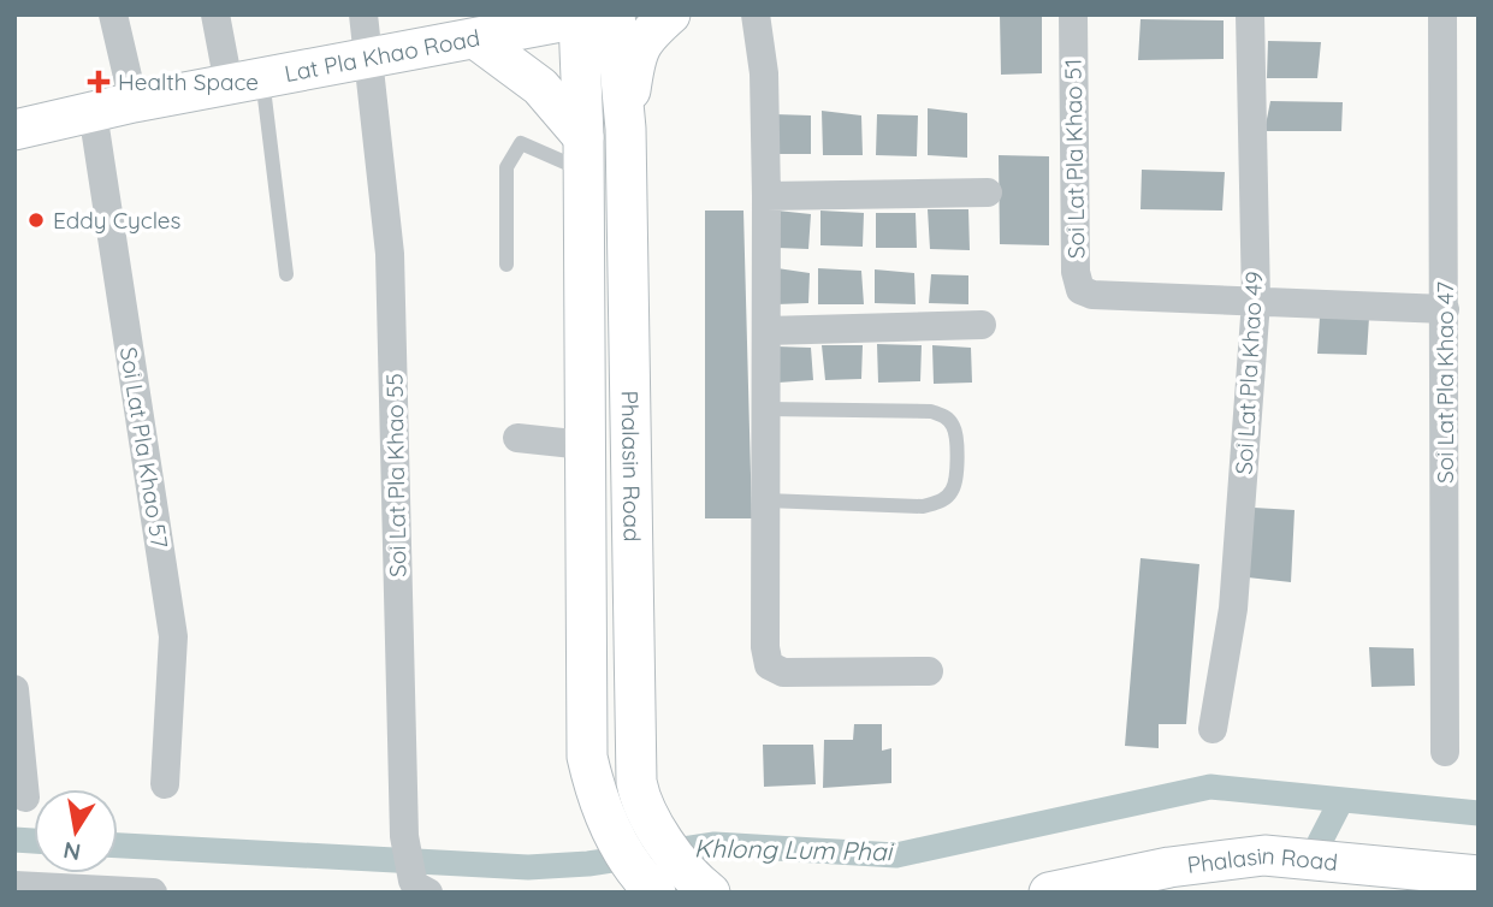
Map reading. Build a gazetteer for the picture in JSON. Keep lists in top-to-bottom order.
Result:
{
  "streets": {
    "main road": ["Lat Pla Khao Road", "Phalasin Road"],
    "street": [
      "Soi Lat Pla Khao 51",
      "Soi Lat Pla Khao 49",
      "Soi Lat Pla Khao 47",
      "Soi Lat Pla Khao 57",
      "Soi Lat Pla Khao 55"
    ]
  },
  "crossings": [
    ["Lat Pla Khao Road", "Soi Lat Pla Khao 57"],
    ["Lat Pla Khao Road", "Phalasin Road"],
    ["Lat Pla Khao Road", "Soi Lat Pla Khao 55"],
    ["Soi Lat Pla Khao 51", "Soi Lat Pla Khao 49"],
    ["Soi Lat Pla Khao 51", "Soi Lat Pla Khao 47"]
  ],
  "water": ["Khlong Lum Phai"],
  "places": {
    "health": ["Health Space"],
    "other": ["Eddy Cycles"]
  },
  "north": "bottom"
}
